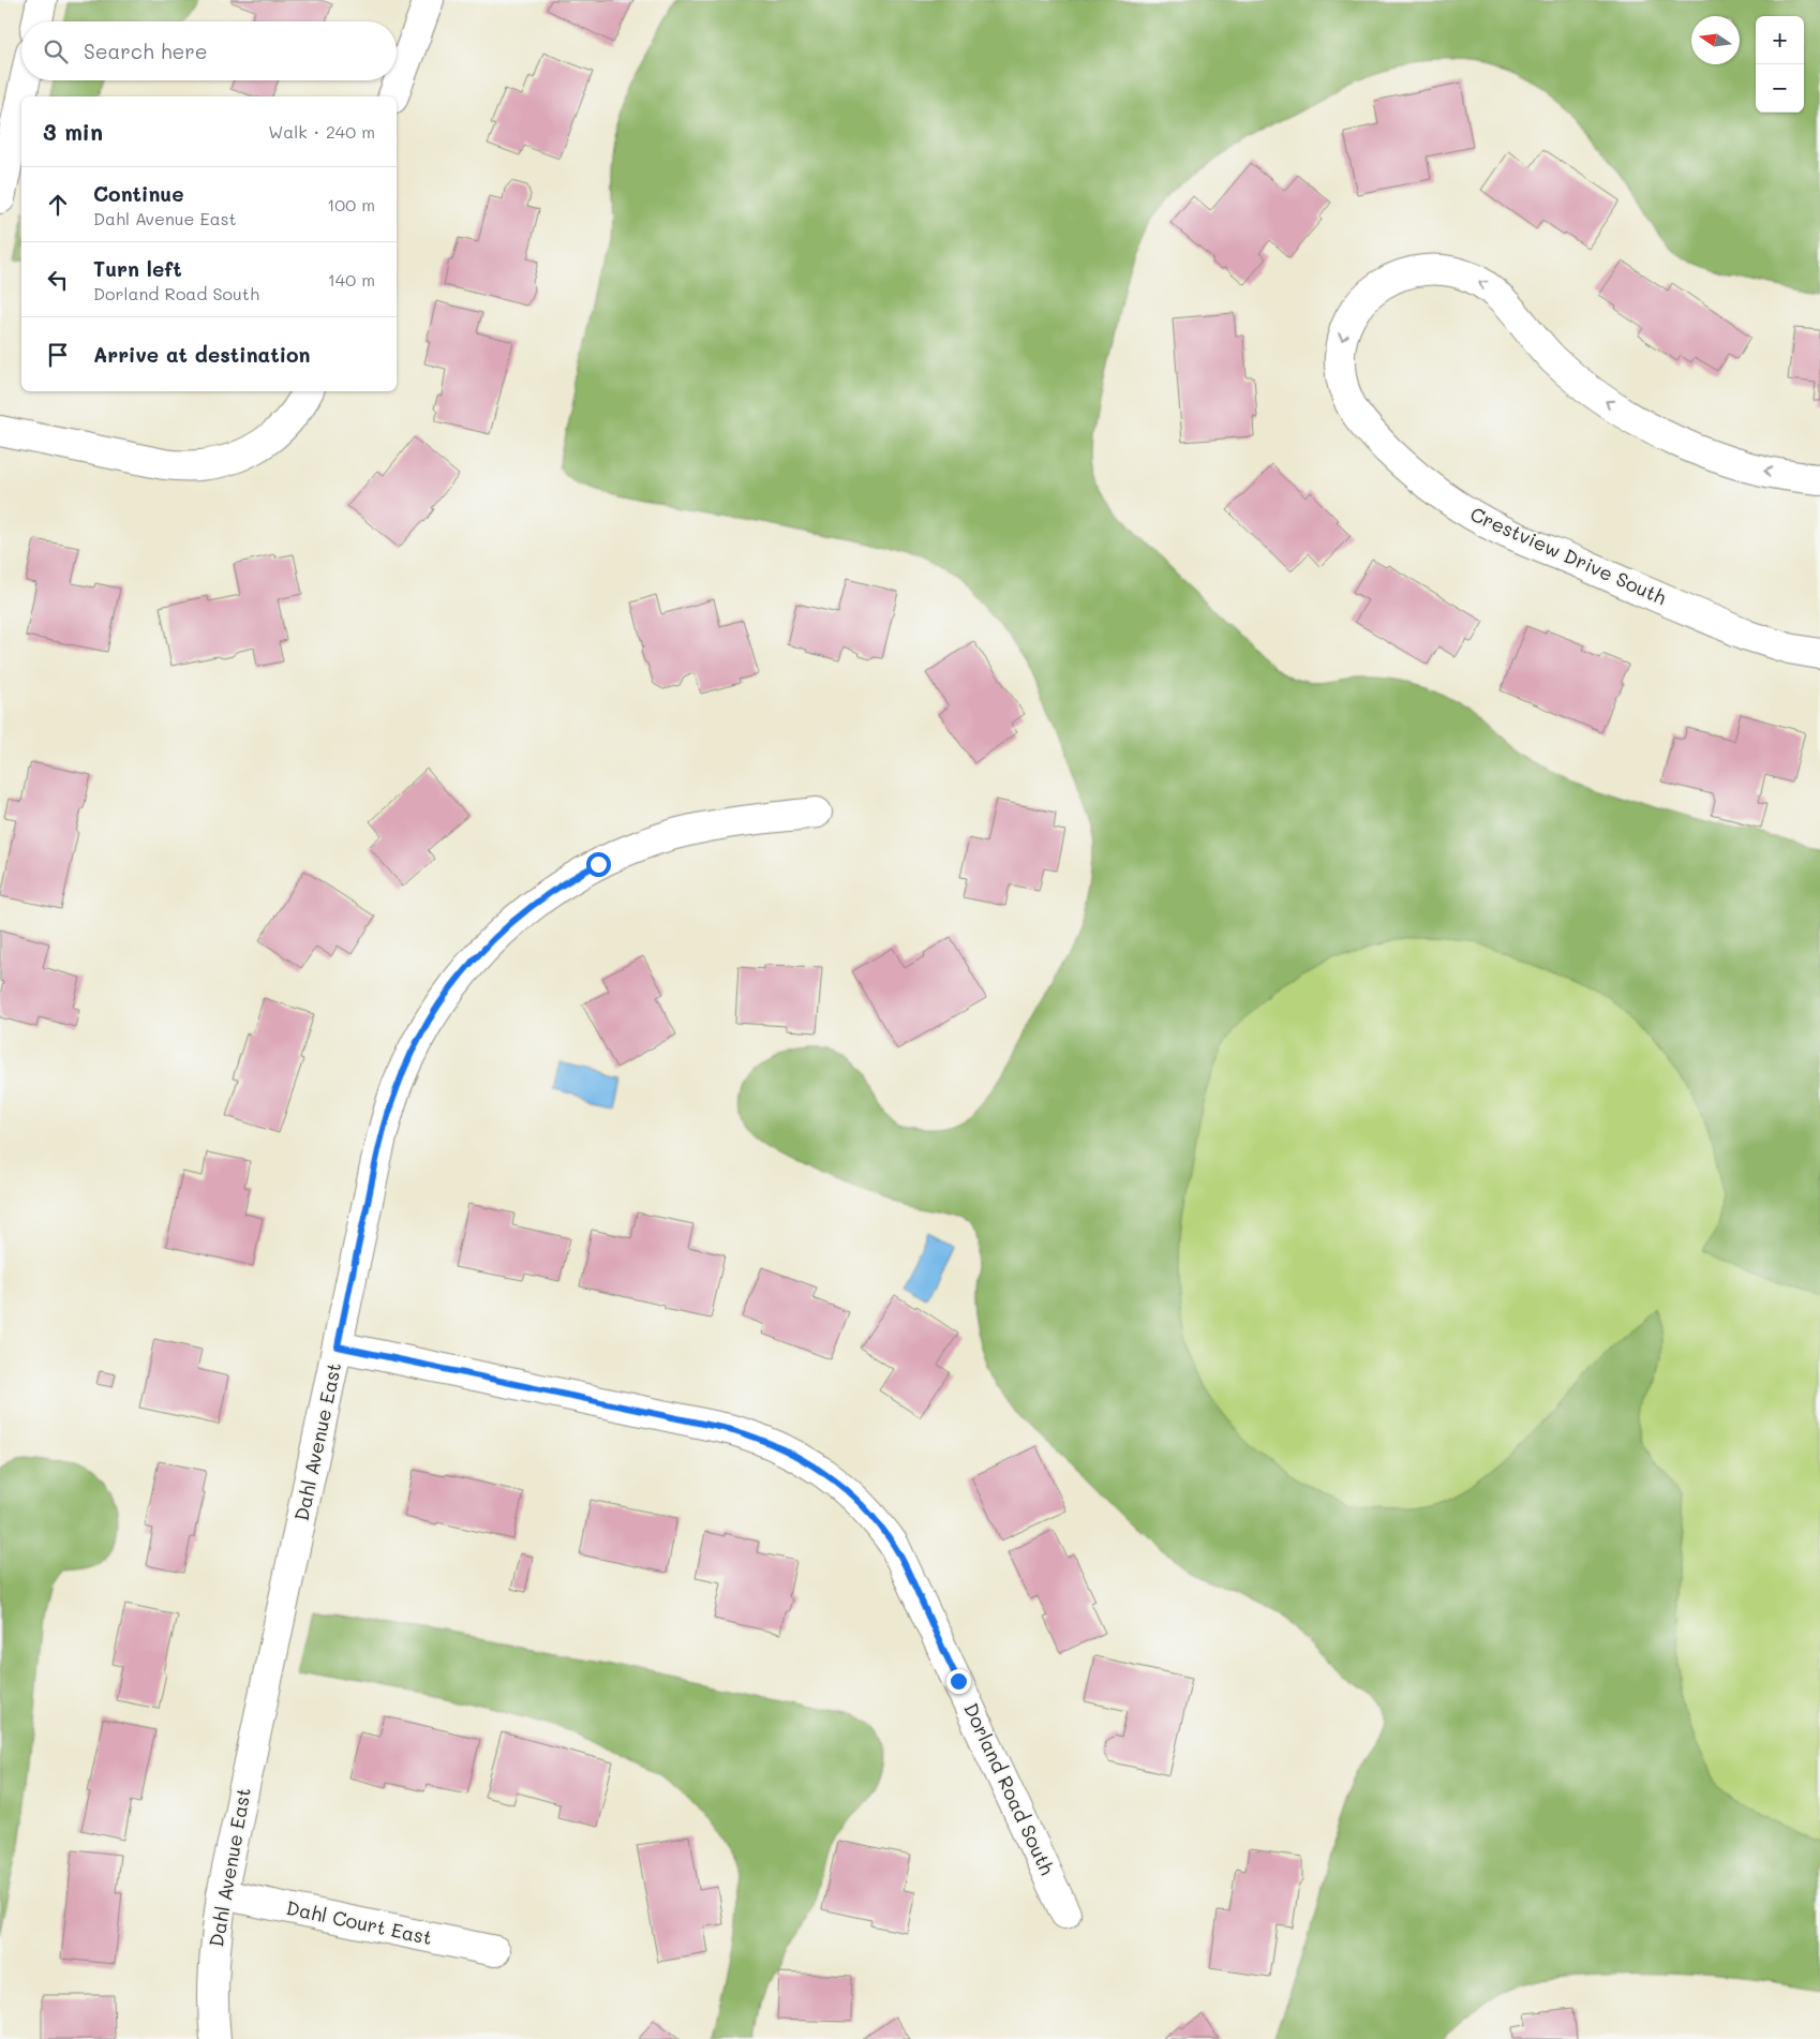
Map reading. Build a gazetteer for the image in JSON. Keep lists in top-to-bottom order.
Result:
{
  "streets": {
    "street": [
      "Crestview Drive South",
      "Dahl Avenue East",
      "Dorland Road South",
      "Dahl Court East"
    ]
  },
  "crossings": [
    ["Dahl Avenue East", "Dorland Road South"],
    ["Dahl Avenue East", "Dahl Court East"]
  ],
  "north": "left",
  "page": {
    "map_buttons": ["+", "−"],
    "search": "Search here",
    "heading": ["3 min", "Walk · 240 m"],
    "list": [
      ["Continue", "Dahl Avenue East", "100 m"],
      ["Turn left", "Dorland Road South", "140 m"],
      "Arrive at destination"
    ]
  }
}
